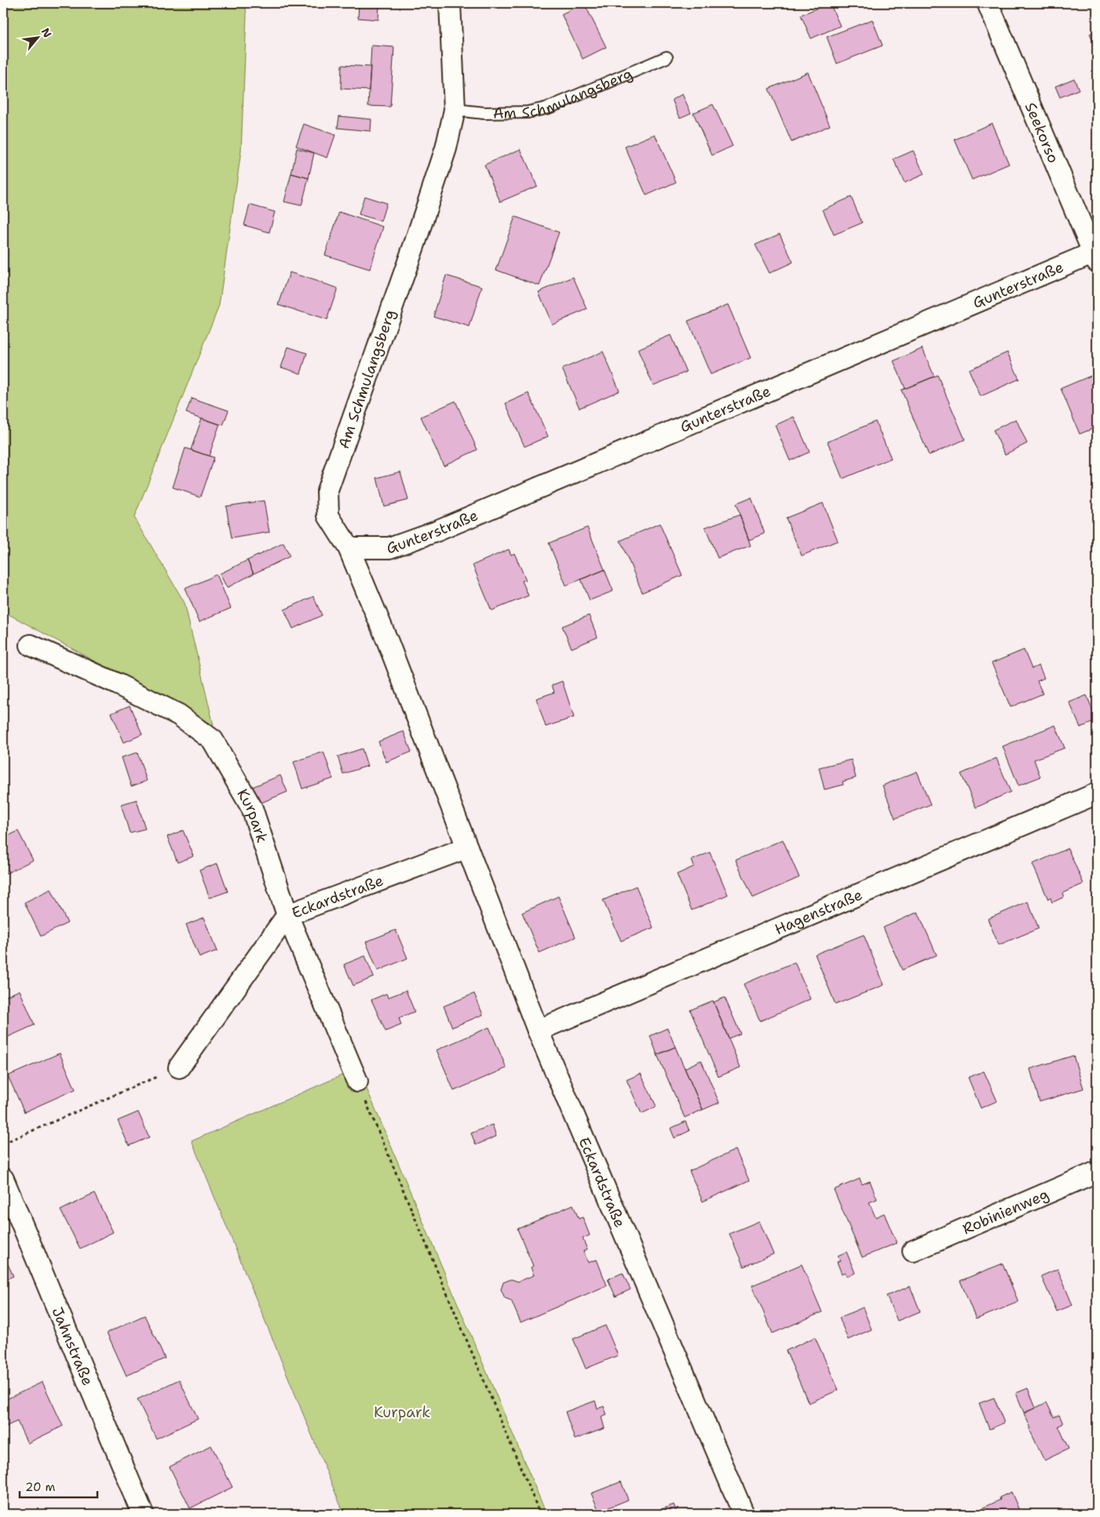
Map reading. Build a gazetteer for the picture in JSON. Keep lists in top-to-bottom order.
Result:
{
  "streets": {
    "street": [
      "Am Schmulangsberg",
      "Seekorso",
      "Gunterstraße",
      "Kurpark",
      "Eckardstraße",
      "Hagenstraße",
      "Robinienweg",
      "Jahnstraße"
    ]
  },
  "crossings": [
    ["Am Schmulangsberg", "Gunterstraße"],
    ["Am Schmulangsberg", "Eckardstraße"],
    ["Seekorso", "Gunterstraße"],
    ["Kurpark", "Eckardstraße"],
    ["Eckardstraße", "Hagenstraße"]
  ],
  "parks": ["Kurpark"],
  "scale_bar": "20 m",
  "north": "top right"
}
